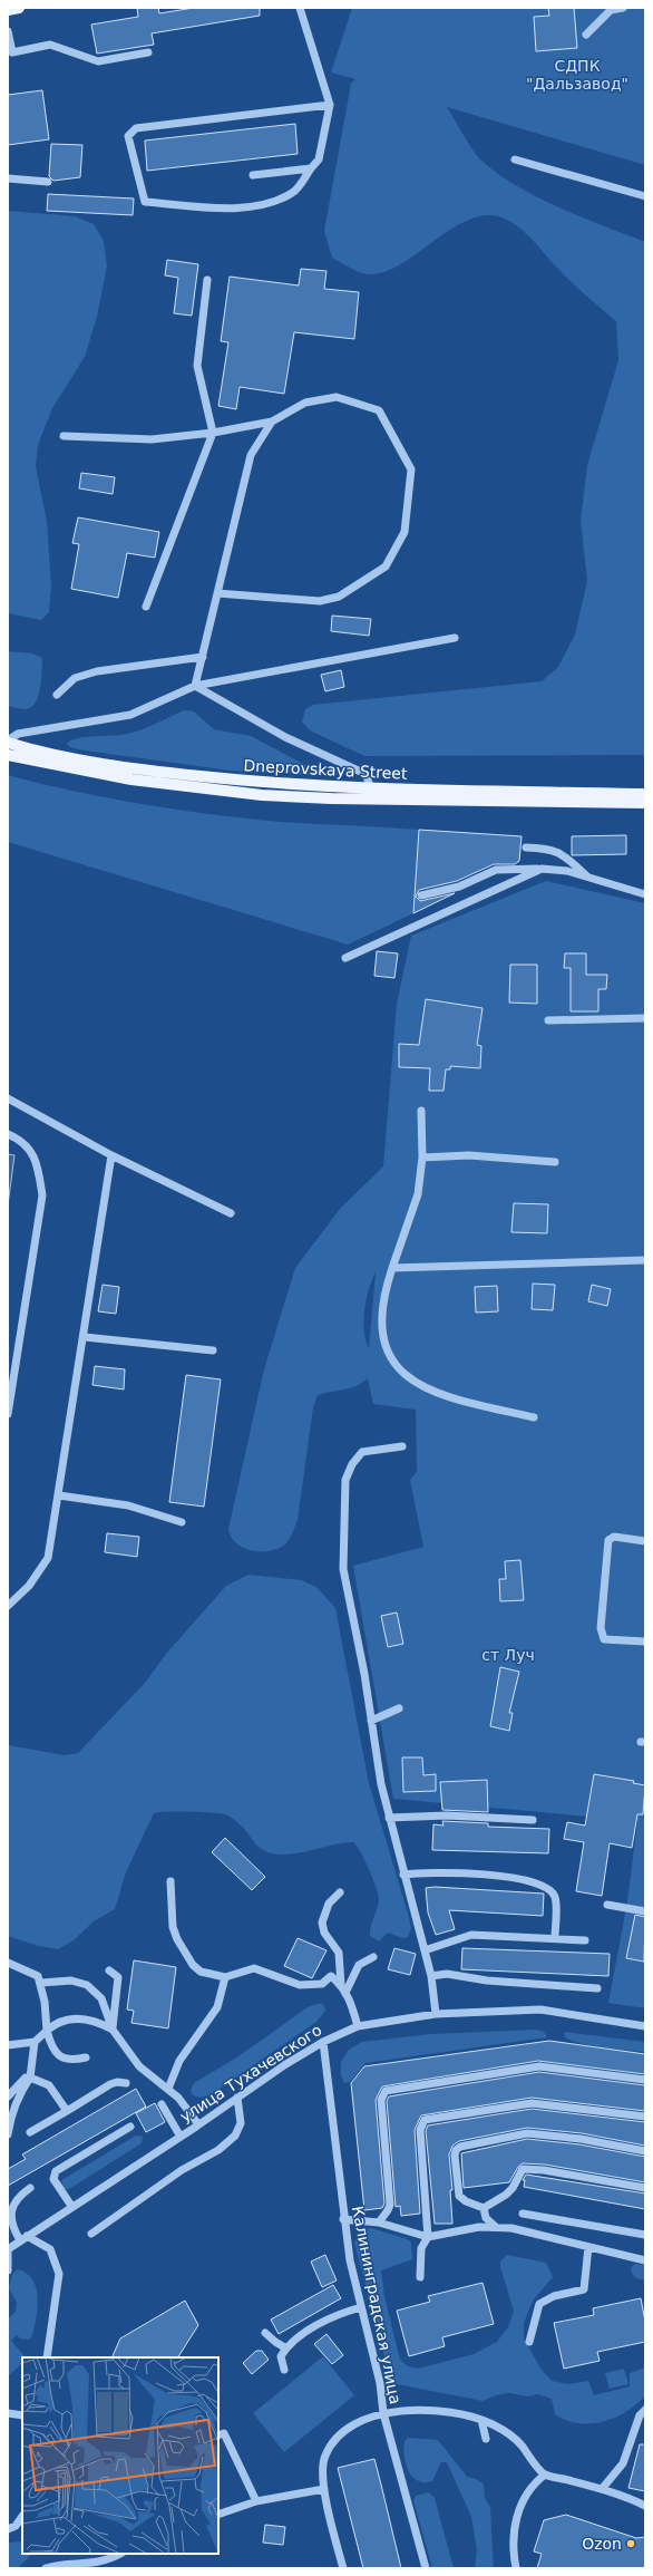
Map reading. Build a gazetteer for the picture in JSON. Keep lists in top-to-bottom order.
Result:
{
  "streets": {
    "main road": ["Dneprovskaya Street"],
    "street": ["улица Тухачевского", "Калининградская улица"]
  },
  "crossings": [
    ["улица Тухачевского", "Калининградская улица"]
  ],
  "parks": ["СДПК \"Дальзавод\"", "ст Луч"],
  "places": ["Ozon"]
}
